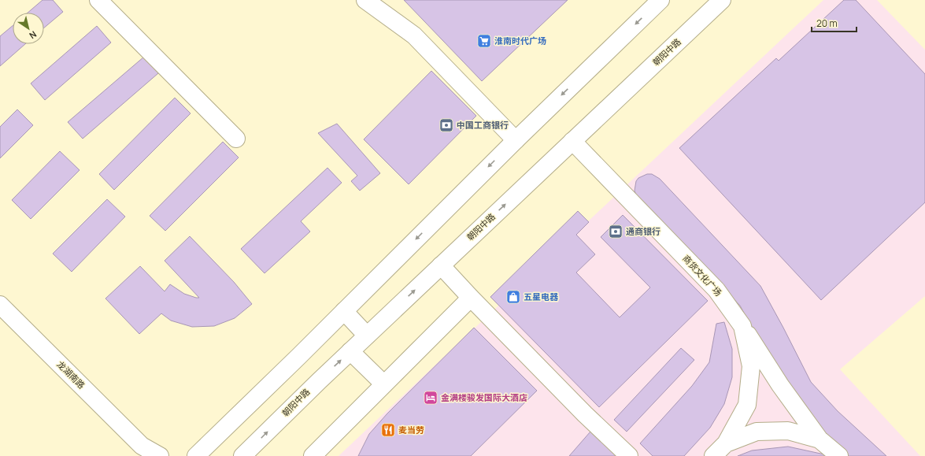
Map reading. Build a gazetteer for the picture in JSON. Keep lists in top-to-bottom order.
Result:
{
  "streets": {
    "main road": ["朝阳中路", "商货文化广场", "龙湖南路"]
  },
  "crossings": [
    ["朝阳中路", "商货文化广场"]
  ],
  "places": {
    "supermarket": ["淮南时代广场"],
    "bank": ["中国工商银行", "通商银行"],
    "shop": ["五星电器"],
    "hotel": ["金满楼骏发国际大酒店"],
    "restaurant": ["麦当劳"]
  },
  "scale_bar": "20 m",
  "north": "bottom right"
}
